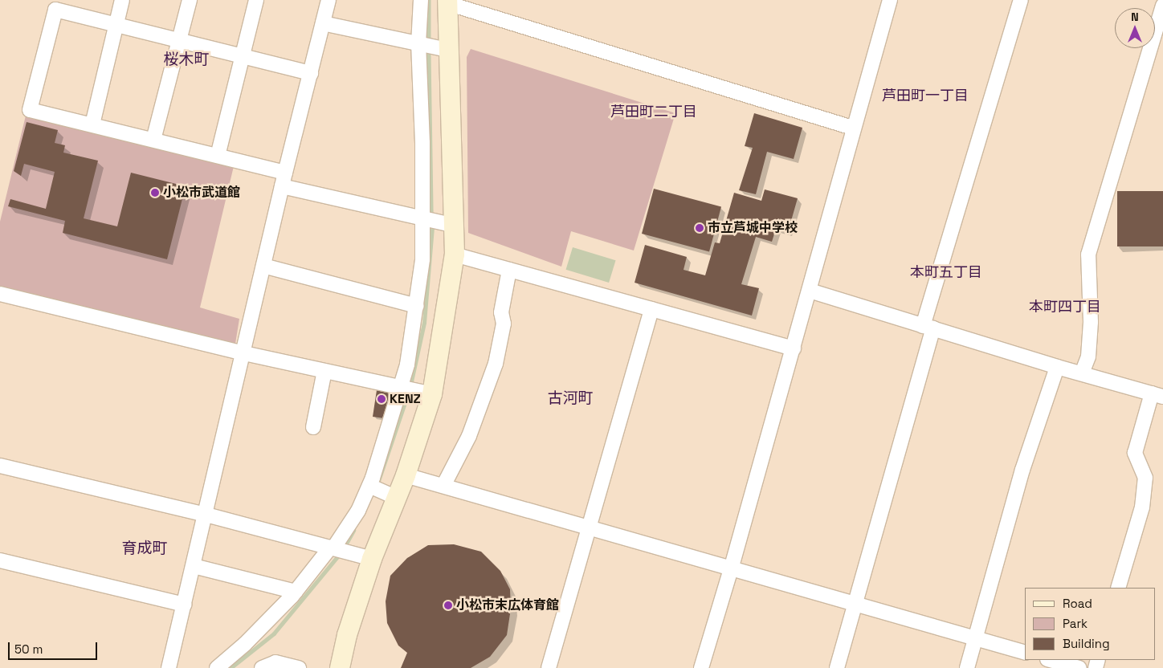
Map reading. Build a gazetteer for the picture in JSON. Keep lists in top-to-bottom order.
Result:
{
  "districts": [
    "桜木町",
    "芦田町一丁目",
    "芦田町二丁目",
    "本町五丁目",
    "本町四丁目",
    "古河町",
    "育成町"
  ],
  "places": [
    "小松市武道館",
    "市立芦城中学校",
    "KENZ",
    "小松市末広体育館"
  ],
  "legend": ["Road", "Park", "Building"],
  "scale_bar": "50 m",
  "north": "top"
}
